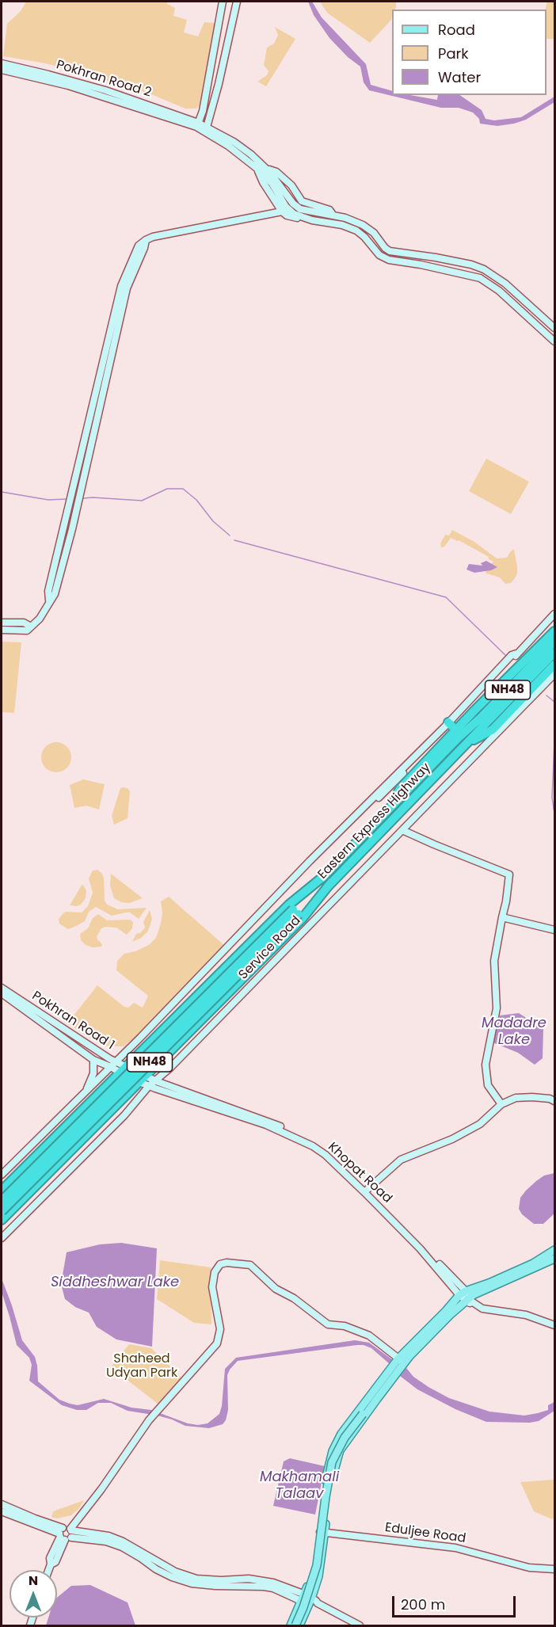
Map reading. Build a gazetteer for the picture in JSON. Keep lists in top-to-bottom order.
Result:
{
  "streets": {
    "highway": ["NH48", "Eastern Express Highway"],
    "street": [
      "Pokhran Road 2",
      "Service Road",
      "Pokhran Road 1",
      "Khopat Road",
      "Eduljee Road"
    ]
  },
  "crossings": [
    ["NH48", "Eastern Express Highway"],
    ["Service Road", "Khopat Road"],
    ["Pokhran Road 1", "Khopat Road"]
  ],
  "water": ["Madadre Lake", "Siddheshwar Lake", "Makhamali Talaav"],
  "parks": ["Shaheed Udyan Park"],
  "legend": ["Road", "Park", "Water"],
  "scale_bar": "200 m",
  "north": "top"
}
